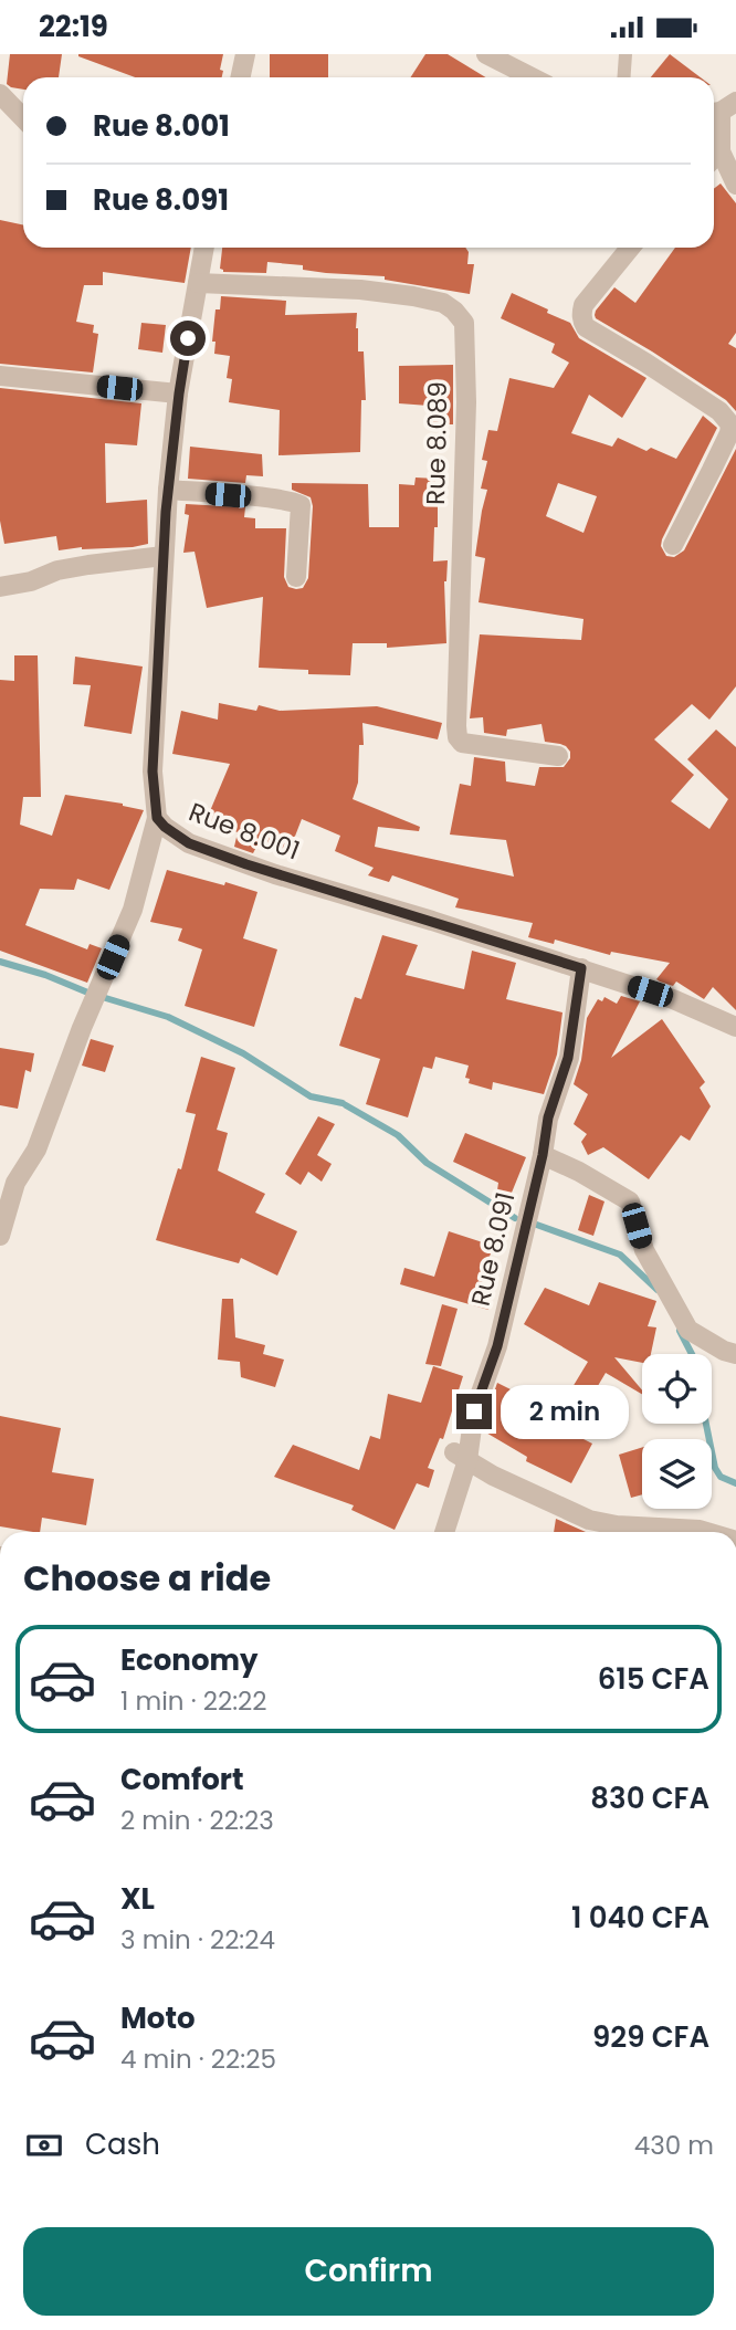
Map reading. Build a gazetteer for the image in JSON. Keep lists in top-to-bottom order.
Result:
{
  "streets": {
    "street": ["Rue 8.089", "Rue 8.001", "Rue 8.091"]
  },
  "crossings": [
    ["Rue 8.089", "Rue 8.001"],
    ["Rue 8.001", "Rue 8.091"]
  ],
  "page": {
    "status": "22:19",
    "banner": ["Rue 8.001", "Rue 8.091"],
    "bubble": "2 min",
    "heading": "Choose a ride",
    "list": [
      {
        "name": "Economy",
        "note": "1 min · 22:22",
        "value": "615 CFA"
      },
      {
        "name": "Comfort",
        "note": "2 min · 22:23",
        "value": "830 CFA"
      },
      {
        "name": "XL",
        "note": "3 min · 22:24",
        "value": "1 040 CFA"
      },
      {
        "name": "Moto",
        "note": "4 min · 22:25",
        "value": "929 CFA"
      }
    ],
    "pay": ["Cash", "430 m"],
    "buttons": "Confirm"
  }
}
